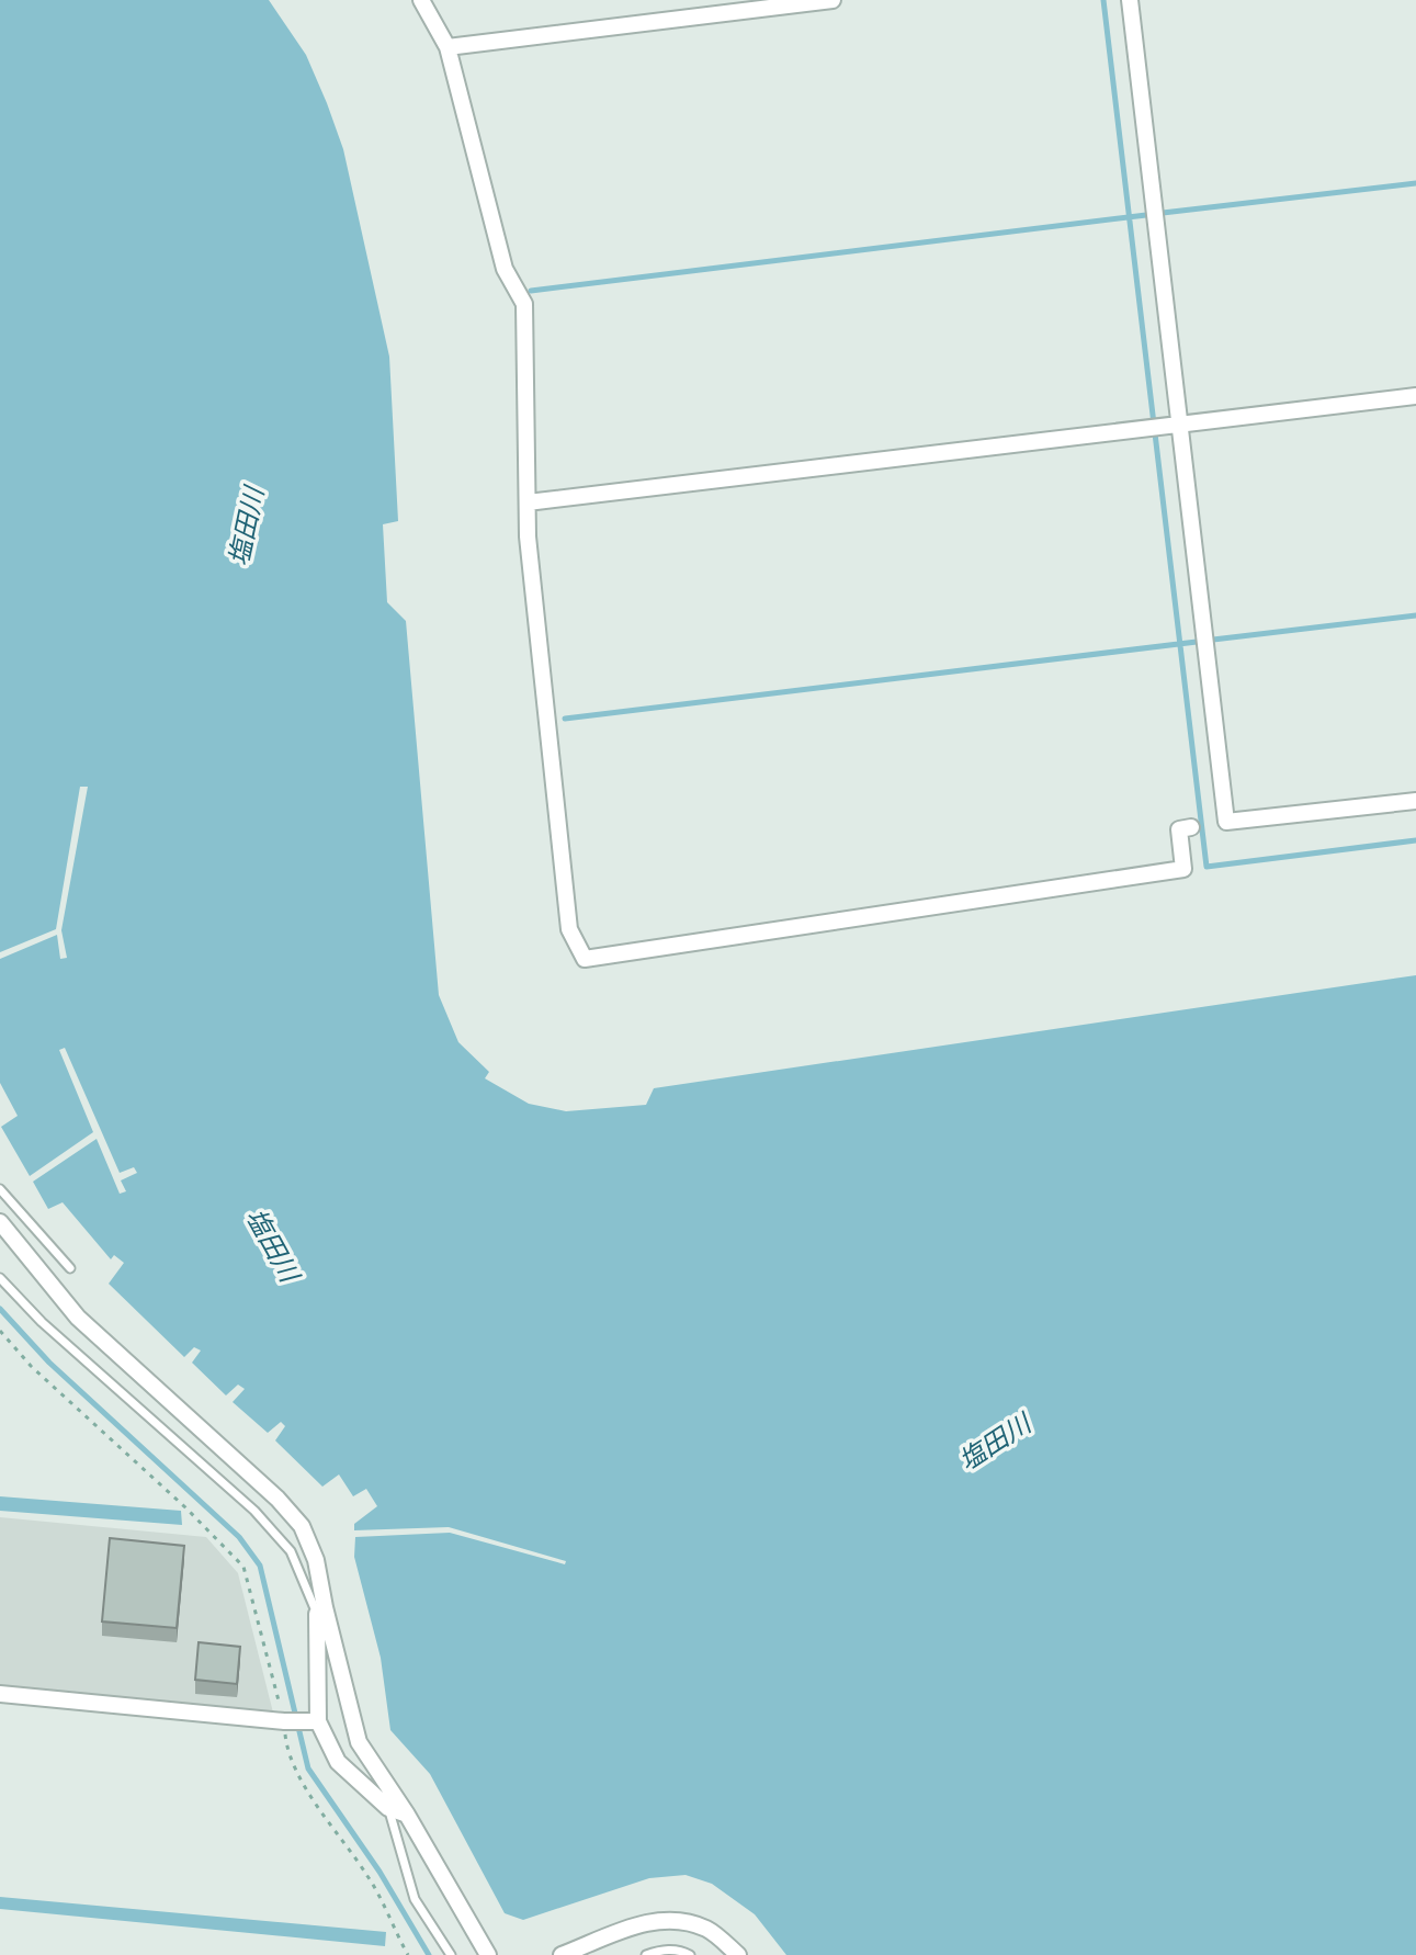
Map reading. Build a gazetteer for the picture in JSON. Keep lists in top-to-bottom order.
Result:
{
  "water": ["塩田川"]
}
